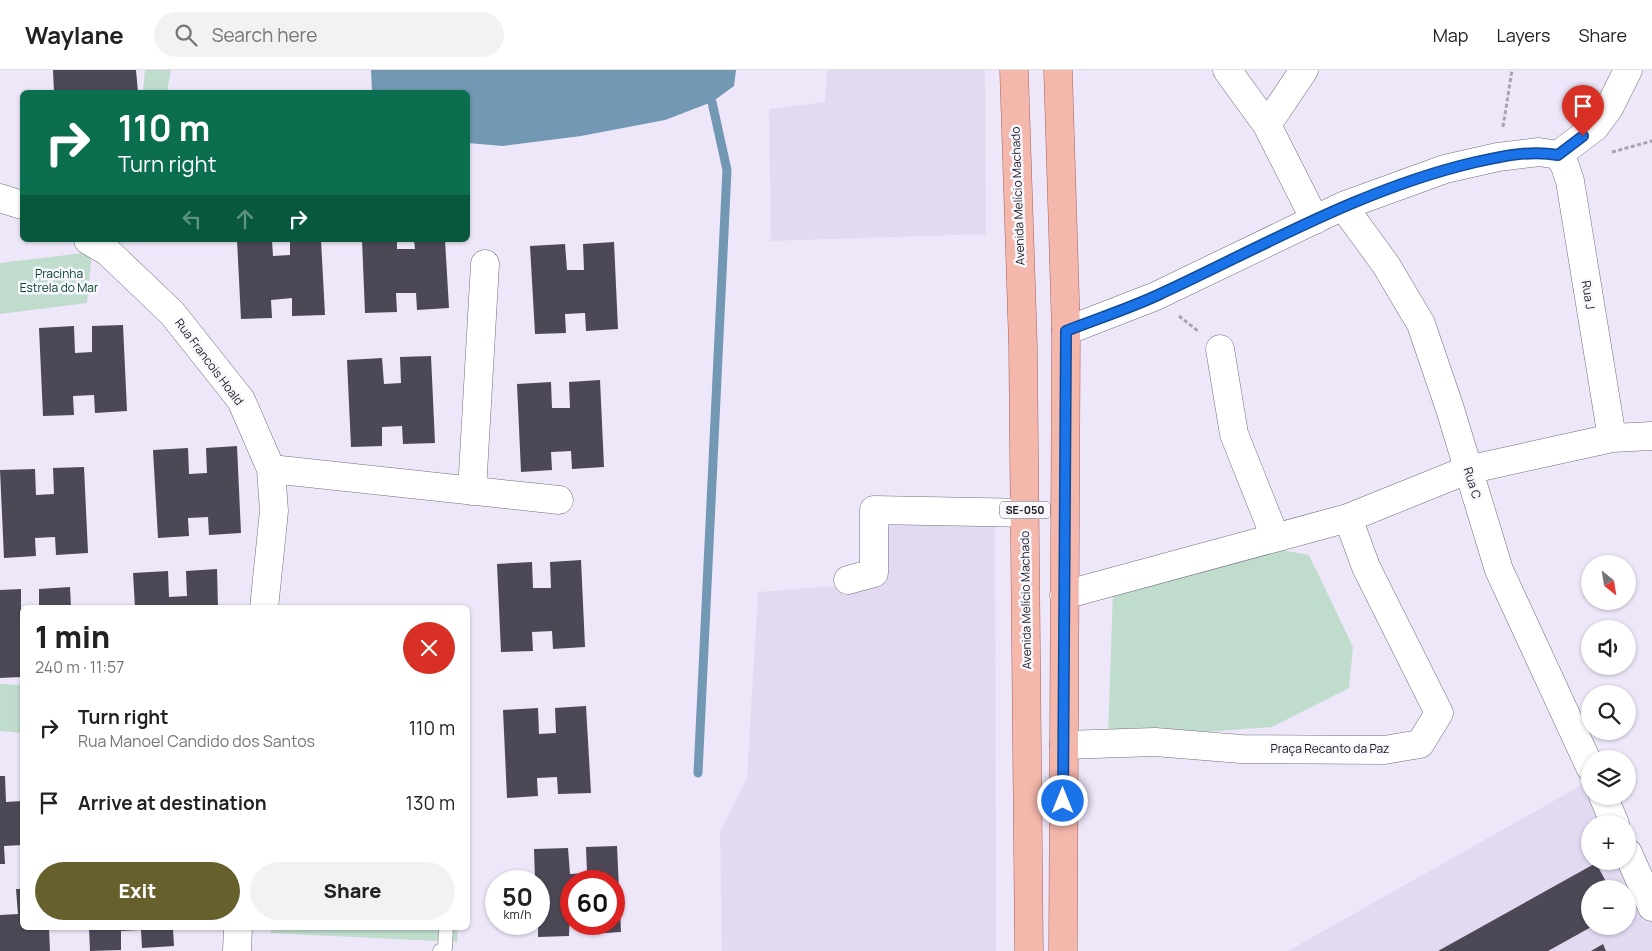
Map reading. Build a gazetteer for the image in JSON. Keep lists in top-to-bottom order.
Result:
{
  "streets": {
    "main road": ["Avenida Melício Machado", "SE-050"],
    "street": [
      "Rua J",
      "Rua Francois Hoald",
      "Rua C",
      "Praça Recanto da Paz"
    ]
  },
  "crossings": [
    ["SE-050", "Praça Recanto da Paz"]
  ],
  "parks": ["Pracinha Estrela do Mar"],
  "north": "bottom right",
  "page": {
    "header": "Waylane",
    "search": "Search here",
    "nav": ["Map", "Layers", "Share"],
    "turn": ["110 m", "Turn right"],
    "map_buttons": ["+", "−"],
    "heading": ["1 min", "240 m · 11:57"],
    "list": [
      {
        "name": "Turn right",
        "note": "Rua Manoel Candido dos Santos",
        "value": "110 m"
      },
      {
        "name": "Arrive at destination",
        "value": "130 m"
      }
    ],
    "buttons": ["Exit", "Share"],
    "speed": "50 km/h",
    "limit": "60"
  }
}
